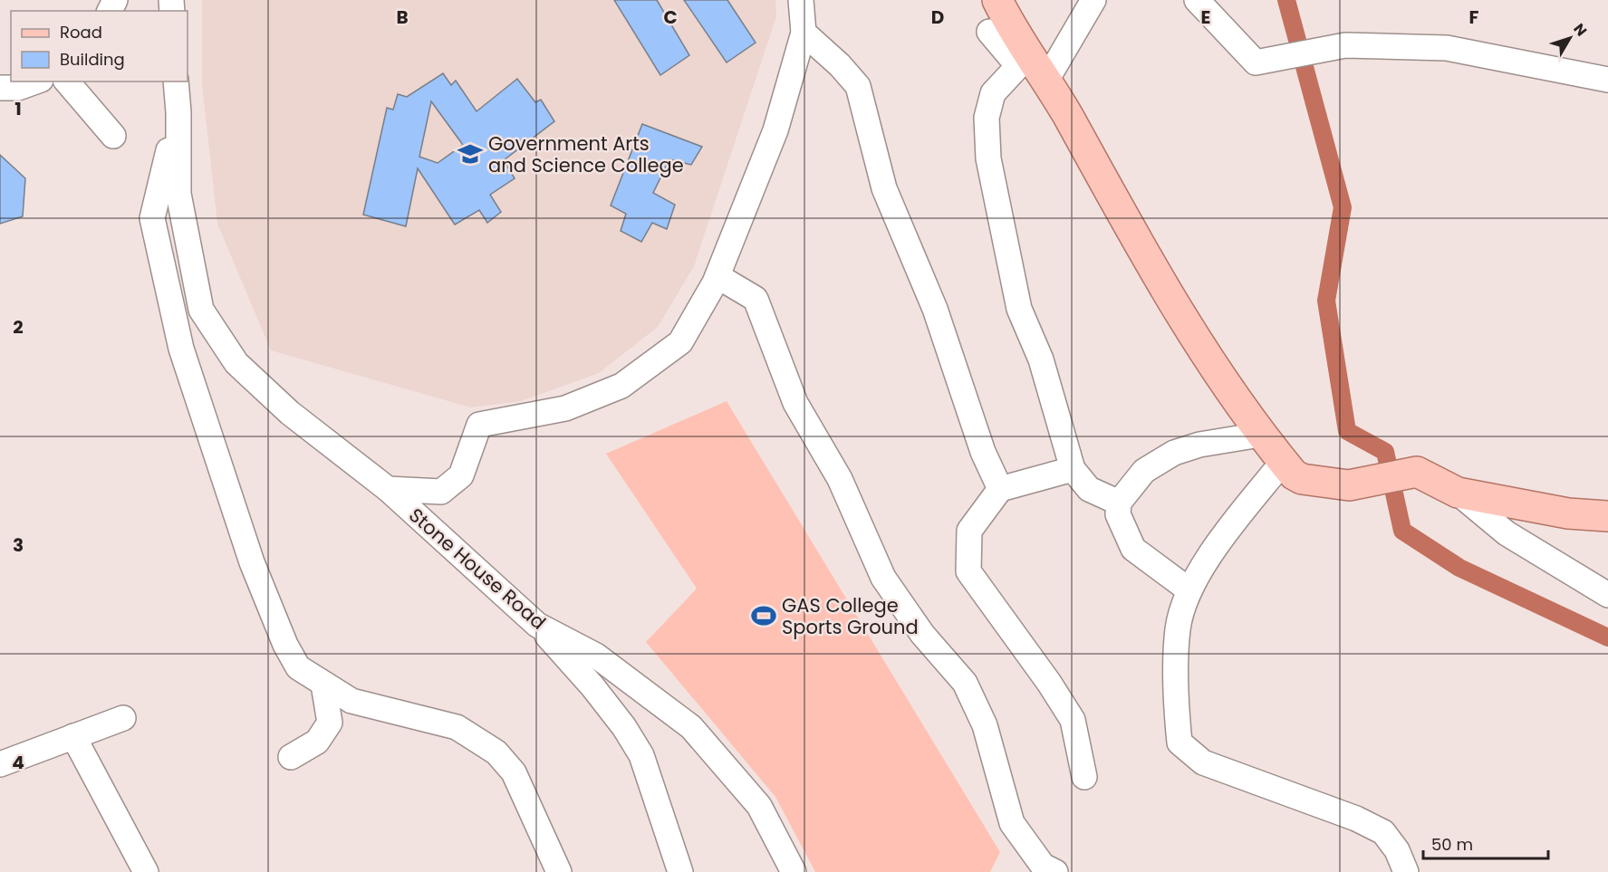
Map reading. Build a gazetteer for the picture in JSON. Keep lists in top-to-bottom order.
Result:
{
  "streets": {
    "street": ["Stone House Road"]
  },
  "places": {
    "school or university": ["Government Arts and Science College"],
    "sports": ["GAS College Sports Ground"]
  },
  "legend": ["Road", "Building"],
  "scale_bar": "50 m",
  "north": "top right",
  "grid": {
    "columns": [
      "B",
      "C",
      "D",
      "E",
      "F"
    ],
    "rows": [
      "1",
      "2",
      "3",
      "4"
    ]
  }
}
